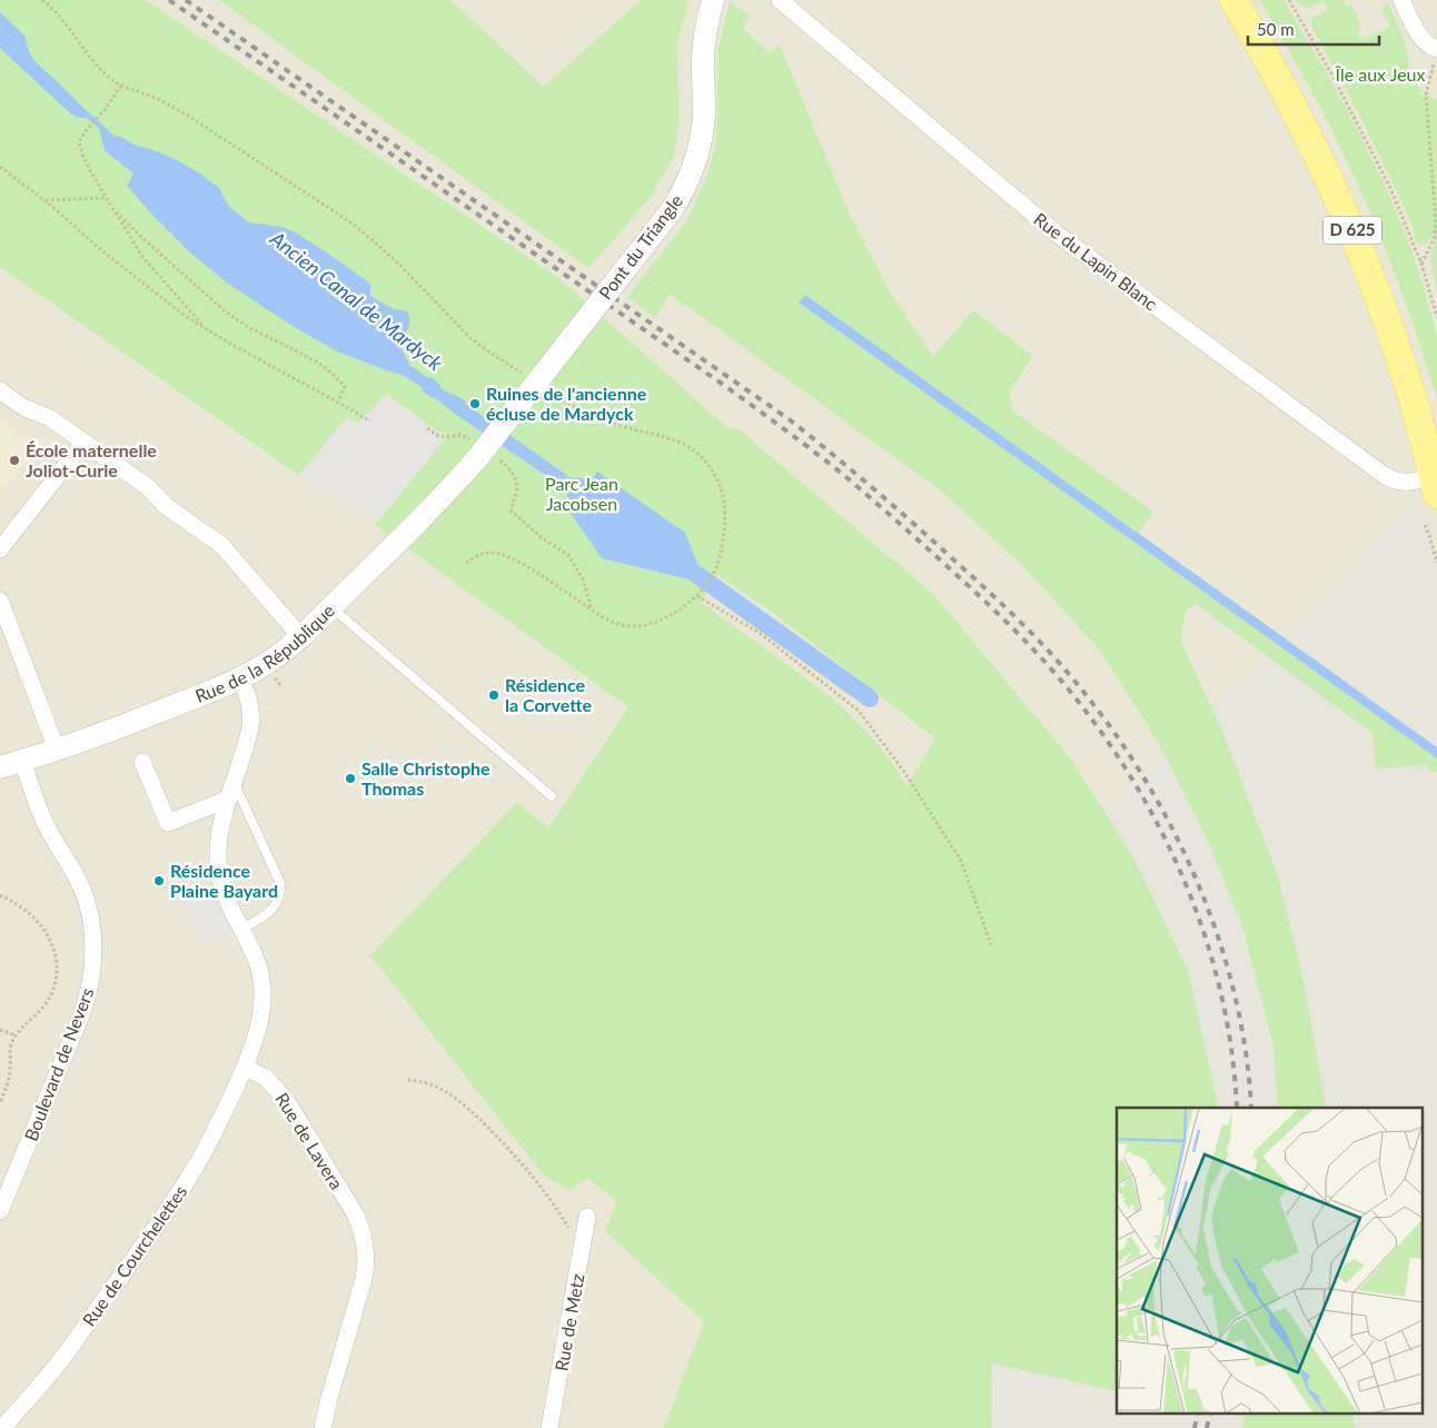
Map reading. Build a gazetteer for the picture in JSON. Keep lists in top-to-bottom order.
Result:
{
  "streets": {
    "main road": ["D 625"],
    "street": [
      "Pont du Triangle",
      "Rue du Lapin Blanc",
      "Rue de la République",
      "Boulevard de Nevers",
      "Rue de Lavera",
      "Rue de Courchelettes",
      "Rue de Metz"
    ]
  },
  "crossings": [
    ["D 625", "Rue du Lapin Blanc"],
    ["Pont du Triangle", "Rue de la République"],
    ["Rue de la République", "Boulevard de Nevers"],
    ["Rue de Lavera", "Rue de Courchelettes"]
  ],
  "water": ["Ancien Canal de Mardyck"],
  "parks": ["Île aux Jeux", "Parc Jean Jacobsen"],
  "places": [
    "Ruines de l'ancienne écluse de Mardyck",
    "École maternelle Joliot-Curie",
    "Résidence la Corvette",
    "Salle Christophe Thomas",
    "Résidence Plaine Bayard"
  ],
  "scale_bar": "50 m"
}
